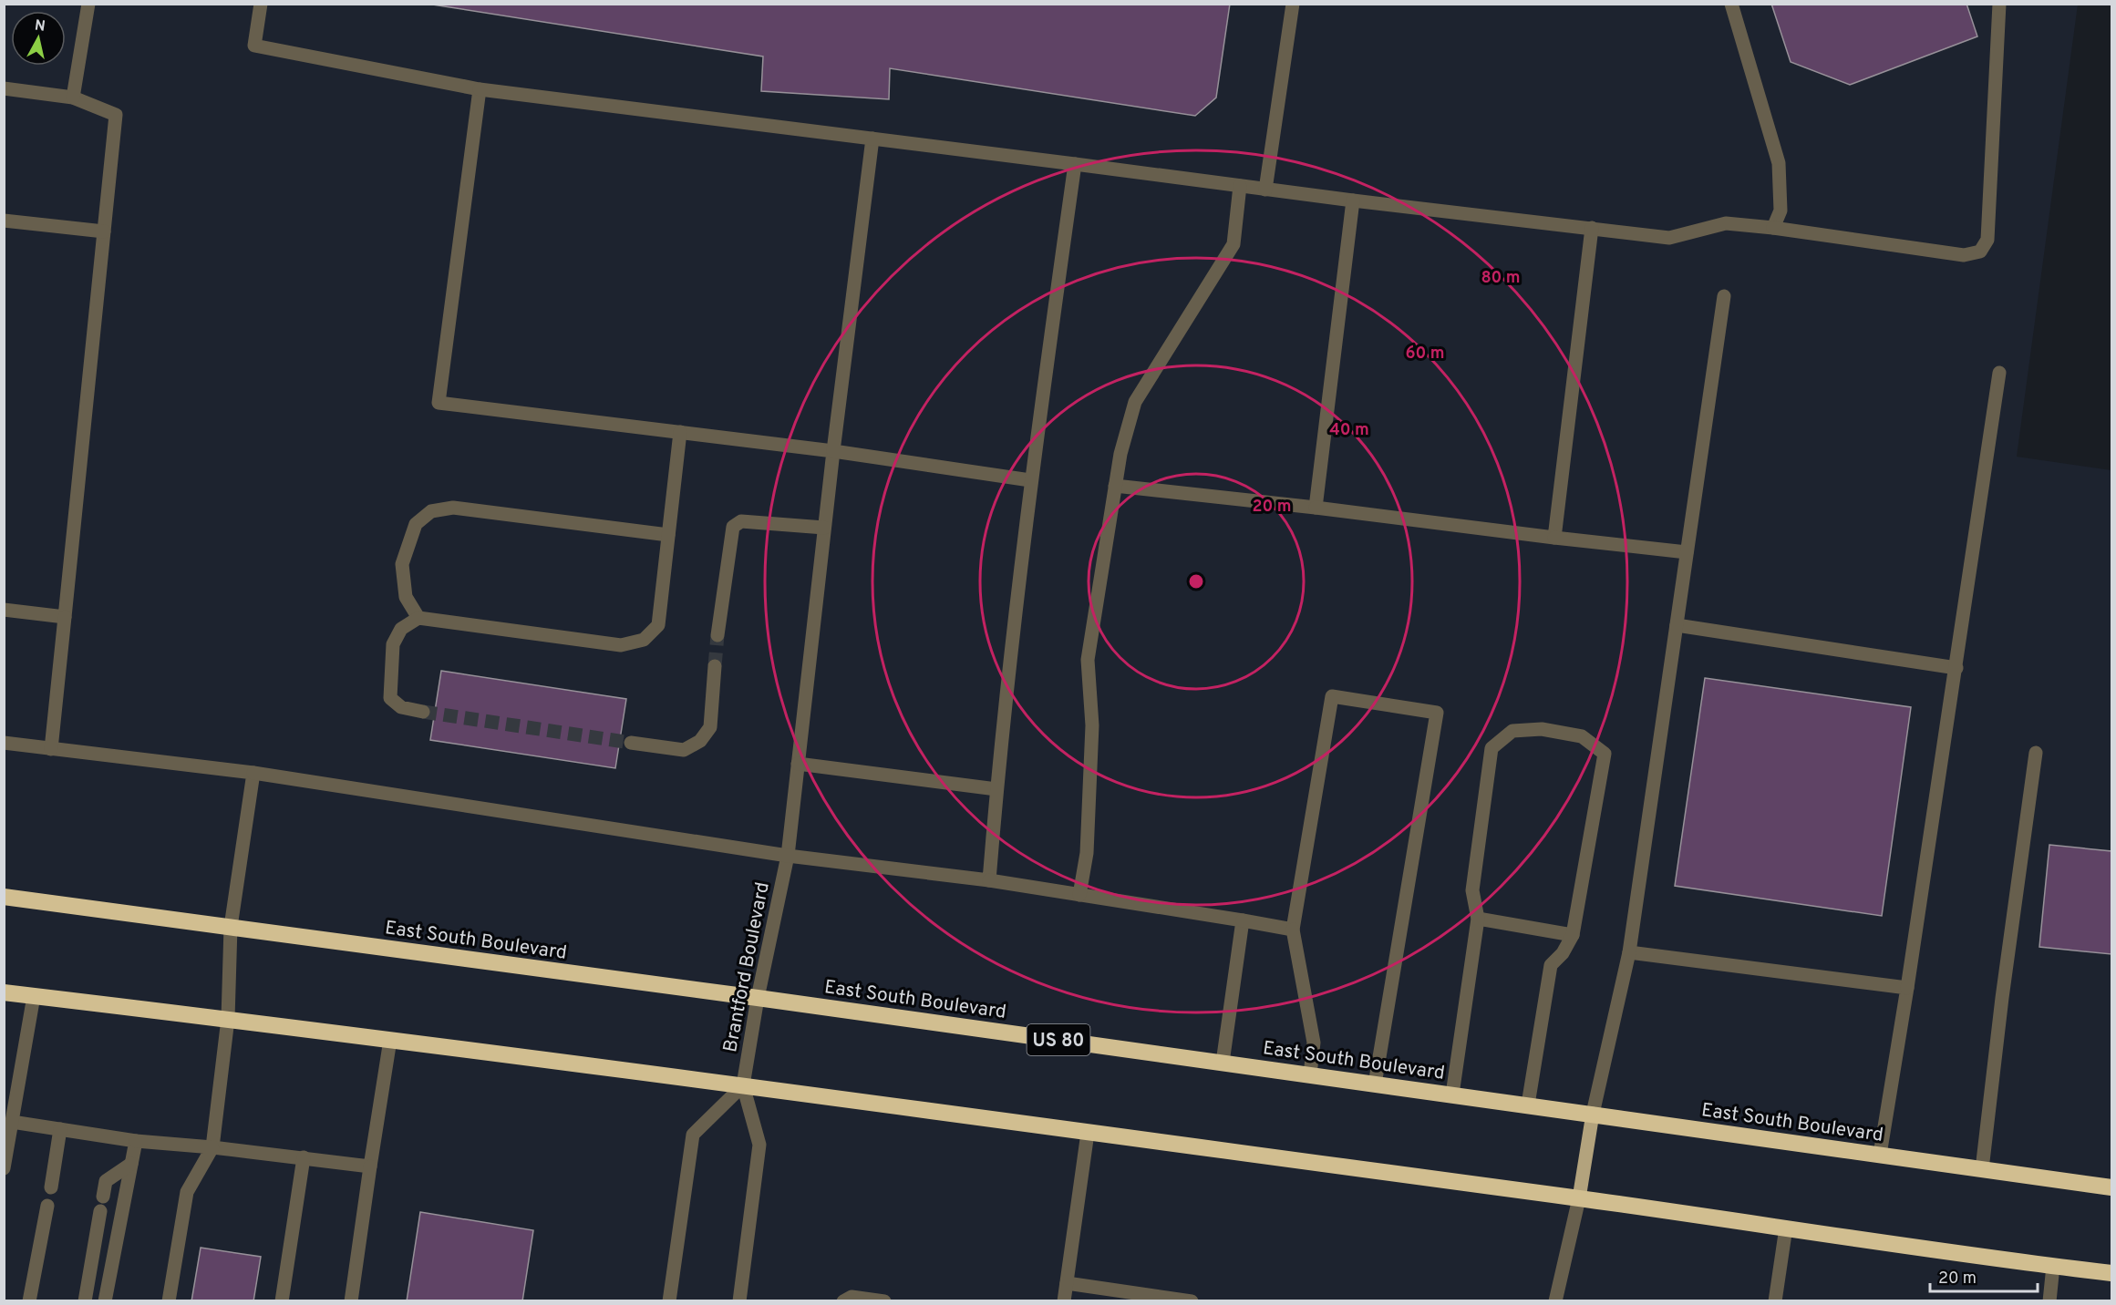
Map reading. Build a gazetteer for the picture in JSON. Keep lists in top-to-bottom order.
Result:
{
  "streets": {
    "highway": ["East South Boulevard", "US 80"],
    "street": ["Brantford Boulevard"]
  },
  "crossings": [
    ["East South Boulevard", "Brantford Boulevard"]
  ],
  "scale_bar": "20 m",
  "north": "top",
  "rings": [
    "80 m",
    "60 m",
    "40 m",
    "20 m"
  ]
}
